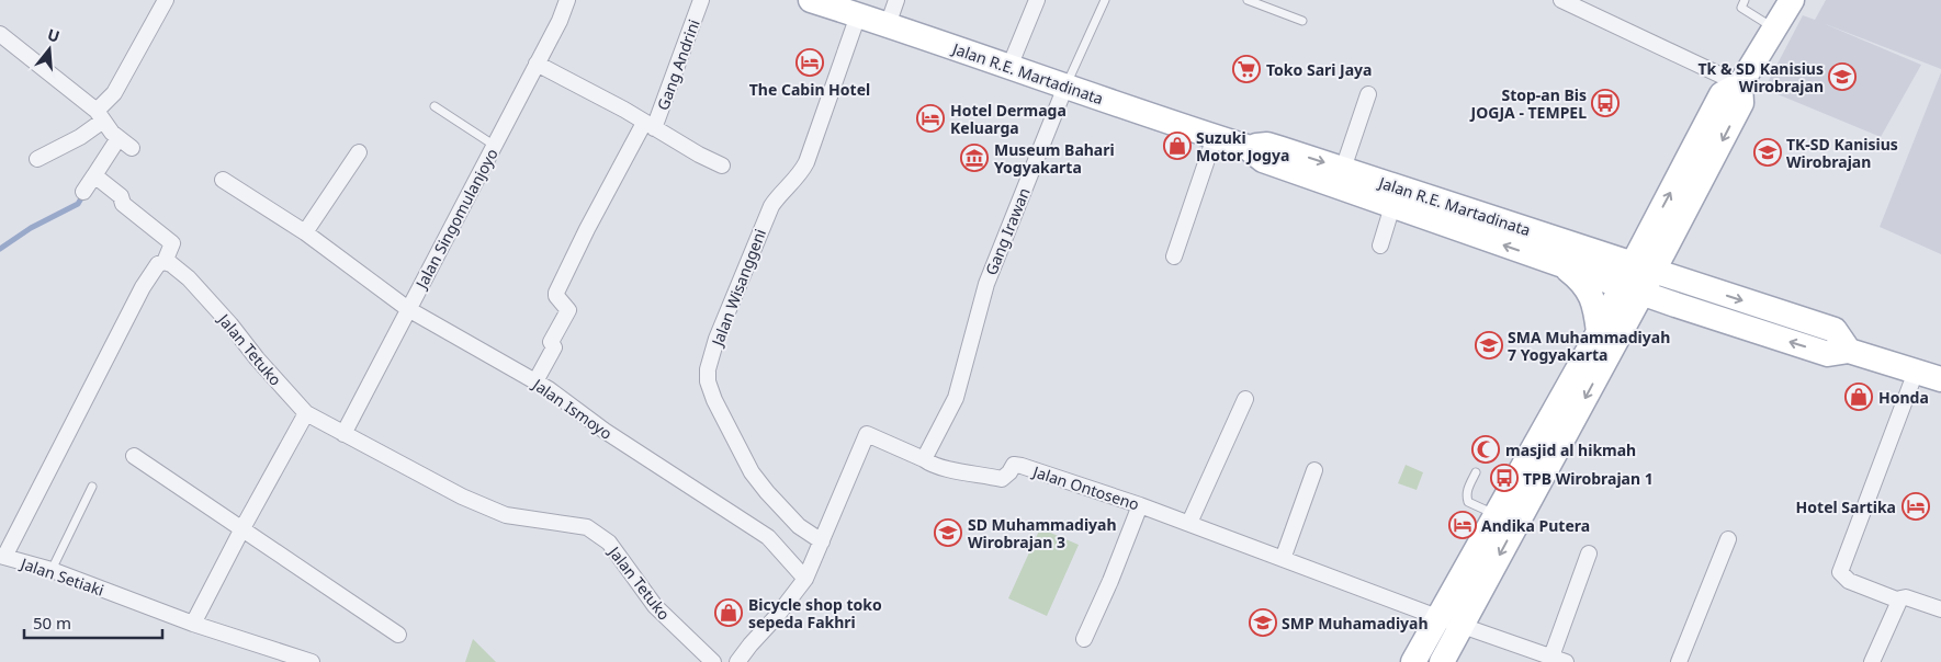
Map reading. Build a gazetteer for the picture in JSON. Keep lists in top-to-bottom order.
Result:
{
  "streets": {
    "main road": ["Jalan R.E. Martadinata"],
    "street": [
      "Gang Andrini",
      "Jalan Singomulanjoyo",
      "Gang Irawan",
      "Jalan Wisanggeni",
      "Jalan Tetuko",
      "Jalan Ismoyo",
      "Jalan Ontoseno",
      "Jalan Setiaki"
    ]
  },
  "crossings": [
    ["Gang Andrini", "Jalan Ismoyo"],
    ["Jalan R.E. Martadinata", "Gang Irawan"],
    ["Jalan R.E. Martadinata", "Jalan Wisanggeni"],
    ["Jalan Singomulanjoyo", "Jalan Tetuko"],
    ["Jalan Singomulanjoyo", "Jalan Ismoyo"],
    ["Gang Irawan", "Jalan Ontoseno"],
    ["Jalan Wisanggeni", "Jalan Ontoseno"],
    ["Jalan Ismoyo", "Jalan Ontoseno"]
  ],
  "places": {
    "hotel": [
      "The Cabin Hotel",
      "Hotel Dermaga Keluarga",
      "Hotel Sartika",
      "Andika Putera"
    ],
    "supermarket": ["Toko Sari Jaya"],
    "school or university": [
      "Tk & SD Kanisius Wirobrajan",
      "TK-SD Kanisius Wirobrajan",
      "SMA Muhammadiyah 7 Yogyakarta",
      "SD Muhammadiyah Wirobrajan 3",
      "SMP Muhamadiyah"
    ],
    "bus stop": ["Stop-an Bis JOGJA - TEMPEL", "TPB Wirobrajan 1"],
    "shop": ["Suzuki Motor Jogya", "Honda", "Bicycle shop toko sepeda Fakhri"],
    "museum": ["Museum Bahari Yogyakarta"],
    "mosque": ["masjid al hikmah"]
  },
  "scale_bar": "50 m",
  "north": "top"
}
